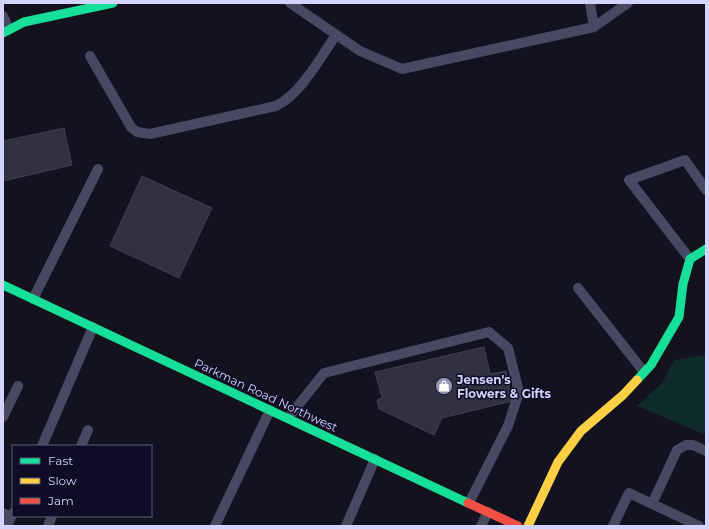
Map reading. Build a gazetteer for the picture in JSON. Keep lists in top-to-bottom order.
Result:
{
  "streets": {
    "main road": ["Parkman Road Northwest"]
  },
  "places": {
    "shop": ["Jensen's Flowers & Gifts"]
  },
  "legend": ["Fast", "Slow", "Jam"]
}
